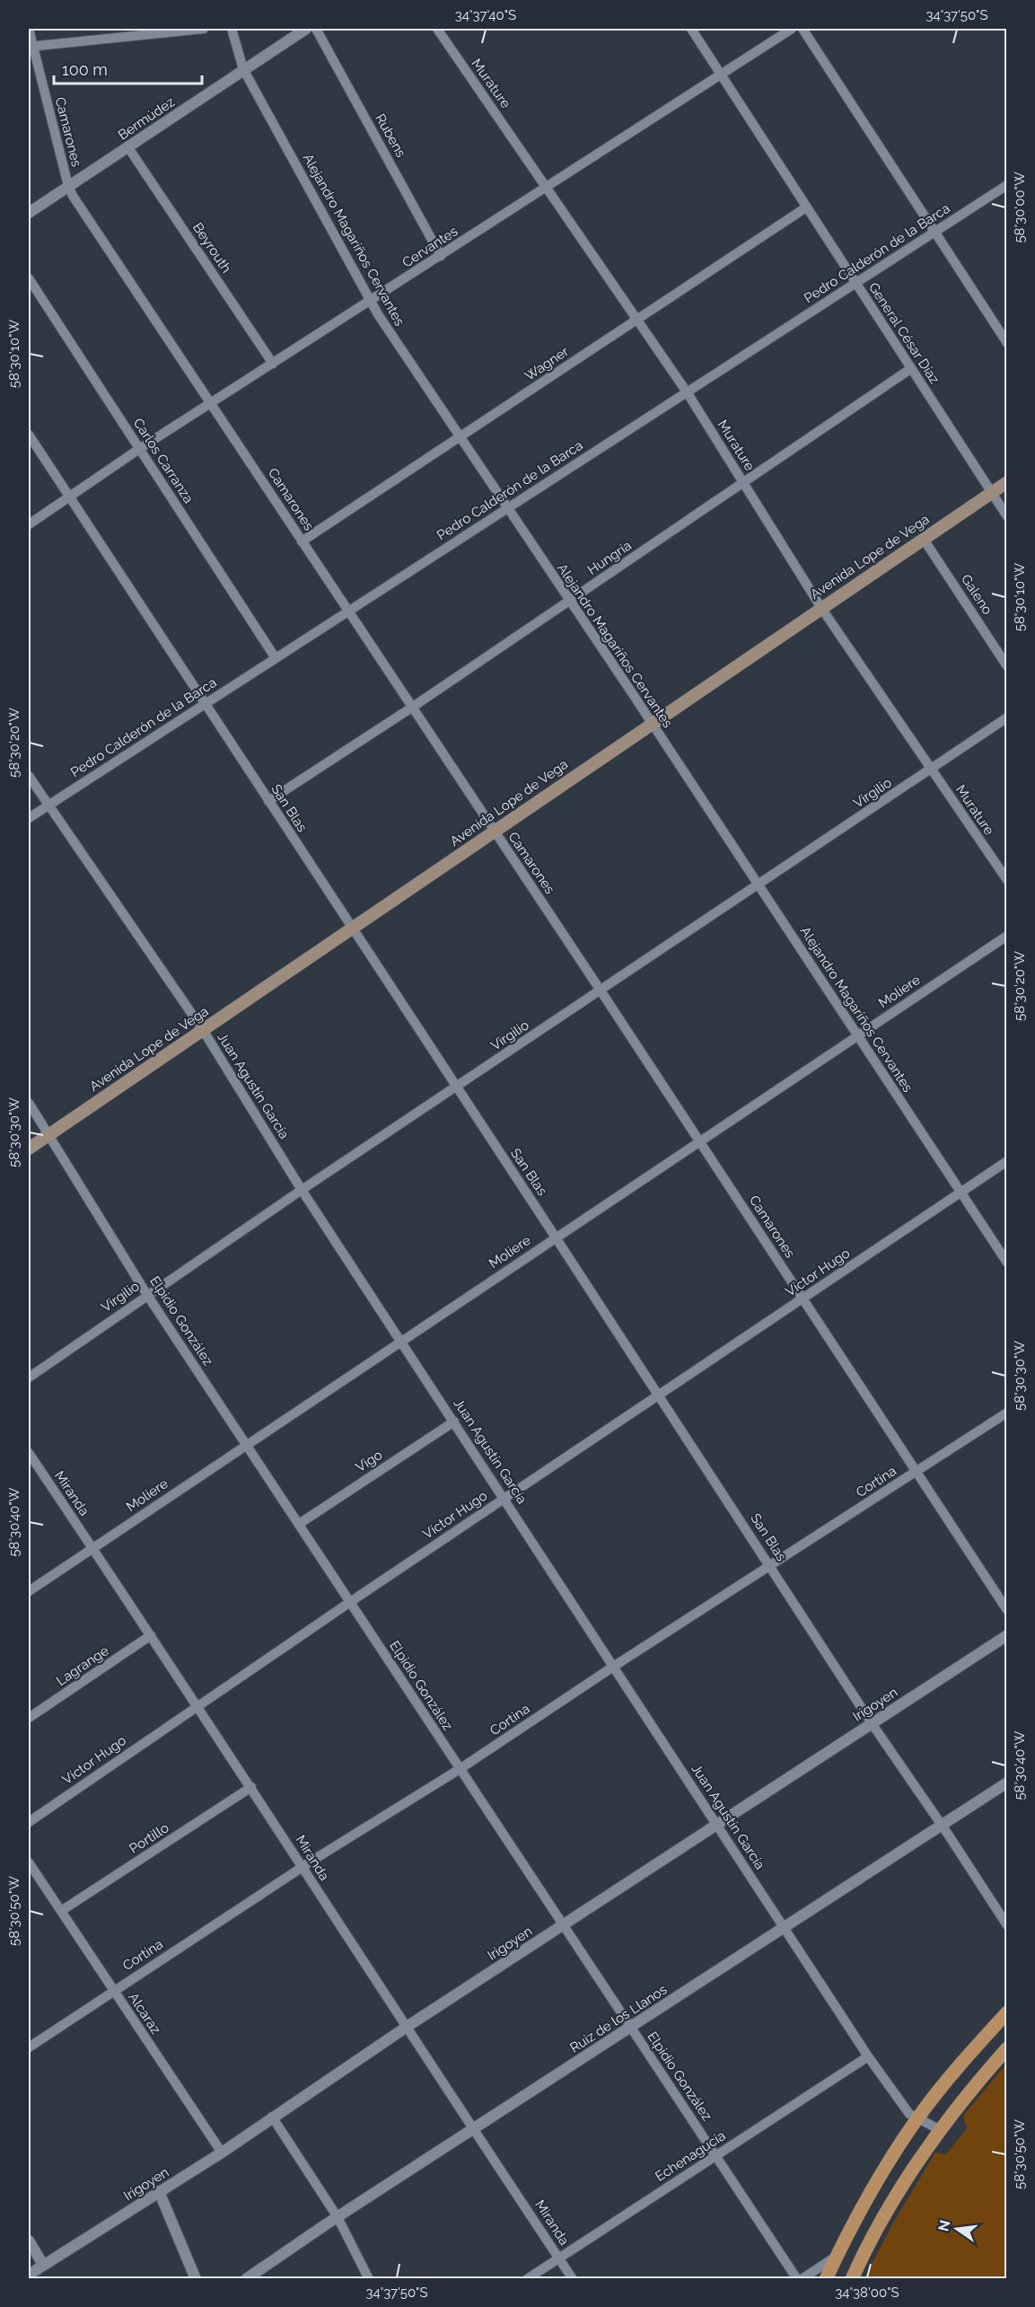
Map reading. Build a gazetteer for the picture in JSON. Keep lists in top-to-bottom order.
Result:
{
  "streets": {
    "main road": ["Avenida Lope de Vega"],
    "street": [
      "Murature",
      "Bermúdez",
      "Camarones",
      "Rubens",
      "Alejandro Magariños Cervantes",
      "Cervantes",
      "Beyrouth",
      "Pedro Calderón de la Barca",
      "General César Díaz",
      "Wagner",
      "Carlos Carranza",
      "Hungría",
      "Galeno",
      "Virgilio",
      "San Blas",
      "Moliere",
      "Juan Agustín García",
      "Víctor Hugo",
      "Elpidio González",
      "Vigo",
      "Cortina",
      "Miranda",
      "Lagrange",
      "Irigoyen",
      "Portillo",
      "Alcaraz",
      "Ruiz de los Llanos",
      "Echenagucía"
    ]
  },
  "crossings": [
    ["Murature", "Cervantes"],
    ["Murature", "Pedro Calderón de la Barca"],
    ["Murature", "Wagner"],
    ["Murature", "Avenida Lope de Vega"],
    ["Murature", "Hungría"],
    ["Murature", "Virgilio"],
    ["Bermúdez", "Camarones"],
    ["Bermúdez", "Alejandro Magariños Cervantes"],
    ["Bermúdez", "Beyrouth"],
    ["Camarones", "Cervantes"],
    ["Camarones", "Pedro Calderón de la Barca"],
    ["Camarones", "Wagner"],
    ["Camarones", "Avenida Lope de Vega"],
    ["Camarones", "Hungría"],
    ["Camarones", "Virgilio"],
    ["Camarones", "Moliere"],
    ["Camarones", "Víctor Hugo"],
    ["Camarones", "Cortina"],
    ["Rubens", "Cervantes"],
    ["Alejandro Magariños Cervantes", "Cervantes"],
    ["Alejandro Magariños Cervantes", "Pedro Calderón de la Barca"],
    ["Alejandro Magariños Cervantes", "Wagner"],
    ["Alejandro Magariños Cervantes", "Avenida Lope de Vega"],
    ["Alejandro Magariños Cervantes", "Hungría"],
    ["Alejandro Magariños Cervantes", "Virgilio"],
    ["Alejandro Magariños Cervantes", "Moliere"],
    ["Alejandro Magariños Cervantes", "Víctor Hugo"],
    ["Cervantes", "Beyrouth"],
    ["Cervantes", "General César Díaz"],
    ["Cervantes", "Carlos Carranza"],
    ["Cervantes", "San Blas"],
    ["Pedro Calderón de la Barca", "General César Díaz"],
    ["Pedro Calderón de la Barca", "Carlos Carranza"],
    ["Pedro Calderón de la Barca", "San Blas"],
    ["Pedro Calderón de la Barca", "Juan Agustín García"],
    ["General César Díaz", "Wagner"],
    ["General César Díaz", "Avenida Lope de Vega"],
    ["General César Díaz", "Hungría"],
    ["Avenida Lope de Vega", "Galeno"],
    ["Avenida Lope de Vega", "San Blas"],
    ["Avenida Lope de Vega", "Juan Agustín García"],
    ["Avenida Lope de Vega", "Elpidio González"],
    ["Hungría", "San Blas"],
    ["Virgilio", "San Blas"],
    ["Virgilio", "Juan Agustín García"],
    ["Virgilio", "Elpidio González"],
    ["San Blas", "Moliere"],
    ["San Blas", "Víctor Hugo"],
    ["San Blas", "Cortina"],
    ["San Blas", "Irigoyen"],
    ["San Blas", "Ruiz de los Llanos"],
    ["Moliere", "Juan Agustín García"],
    ["Moliere", "Elpidio González"],
    ["Moliere", "Miranda"],
    ["Juan Agustín García", "Víctor Hugo"],
    ["Juan Agustín García", "Vigo"],
    ["Juan Agustín García", "Cortina"],
    ["Juan Agustín García", "Irigoyen"],
    ["Juan Agustín García", "Ruiz de los Llanos"],
    ["Juan Agustín García", "Echenagucía"],
    ["Víctor Hugo", "Elpidio González"],
    ["Víctor Hugo", "Miranda"],
    ["Elpidio González", "Vigo"],
    ["Elpidio González", "Cortina"],
    ["Elpidio González", "Irigoyen"],
    ["Elpidio González", "Ruiz de los Llanos"],
    ["Elpidio González", "Echenagucía"],
    ["Cortina", "Miranda"],
    ["Cortina", "Alcaraz"],
    ["Miranda", "Lagrange"],
    ["Miranda", "Irigoyen"],
    ["Miranda", "Portillo"],
    ["Miranda", "Ruiz de los Llanos"],
    ["Miranda", "Echenagucía"],
    ["Irigoyen", "Alcaraz"],
    ["Portillo", "Alcaraz"]
  ],
  "scale_bar": "100 m",
  "north": "left",
  "coordinates": [
    "34°37'40\"S",
    "34°37'50\"S",
    "58°30'00\"W",
    "58°30'10\"W",
    "58°30'20\"W",
    "58°30'30\"W",
    "58°30'40\"W",
    "58°30'50\"W",
    "34°38'00\"S"
  ]
}
